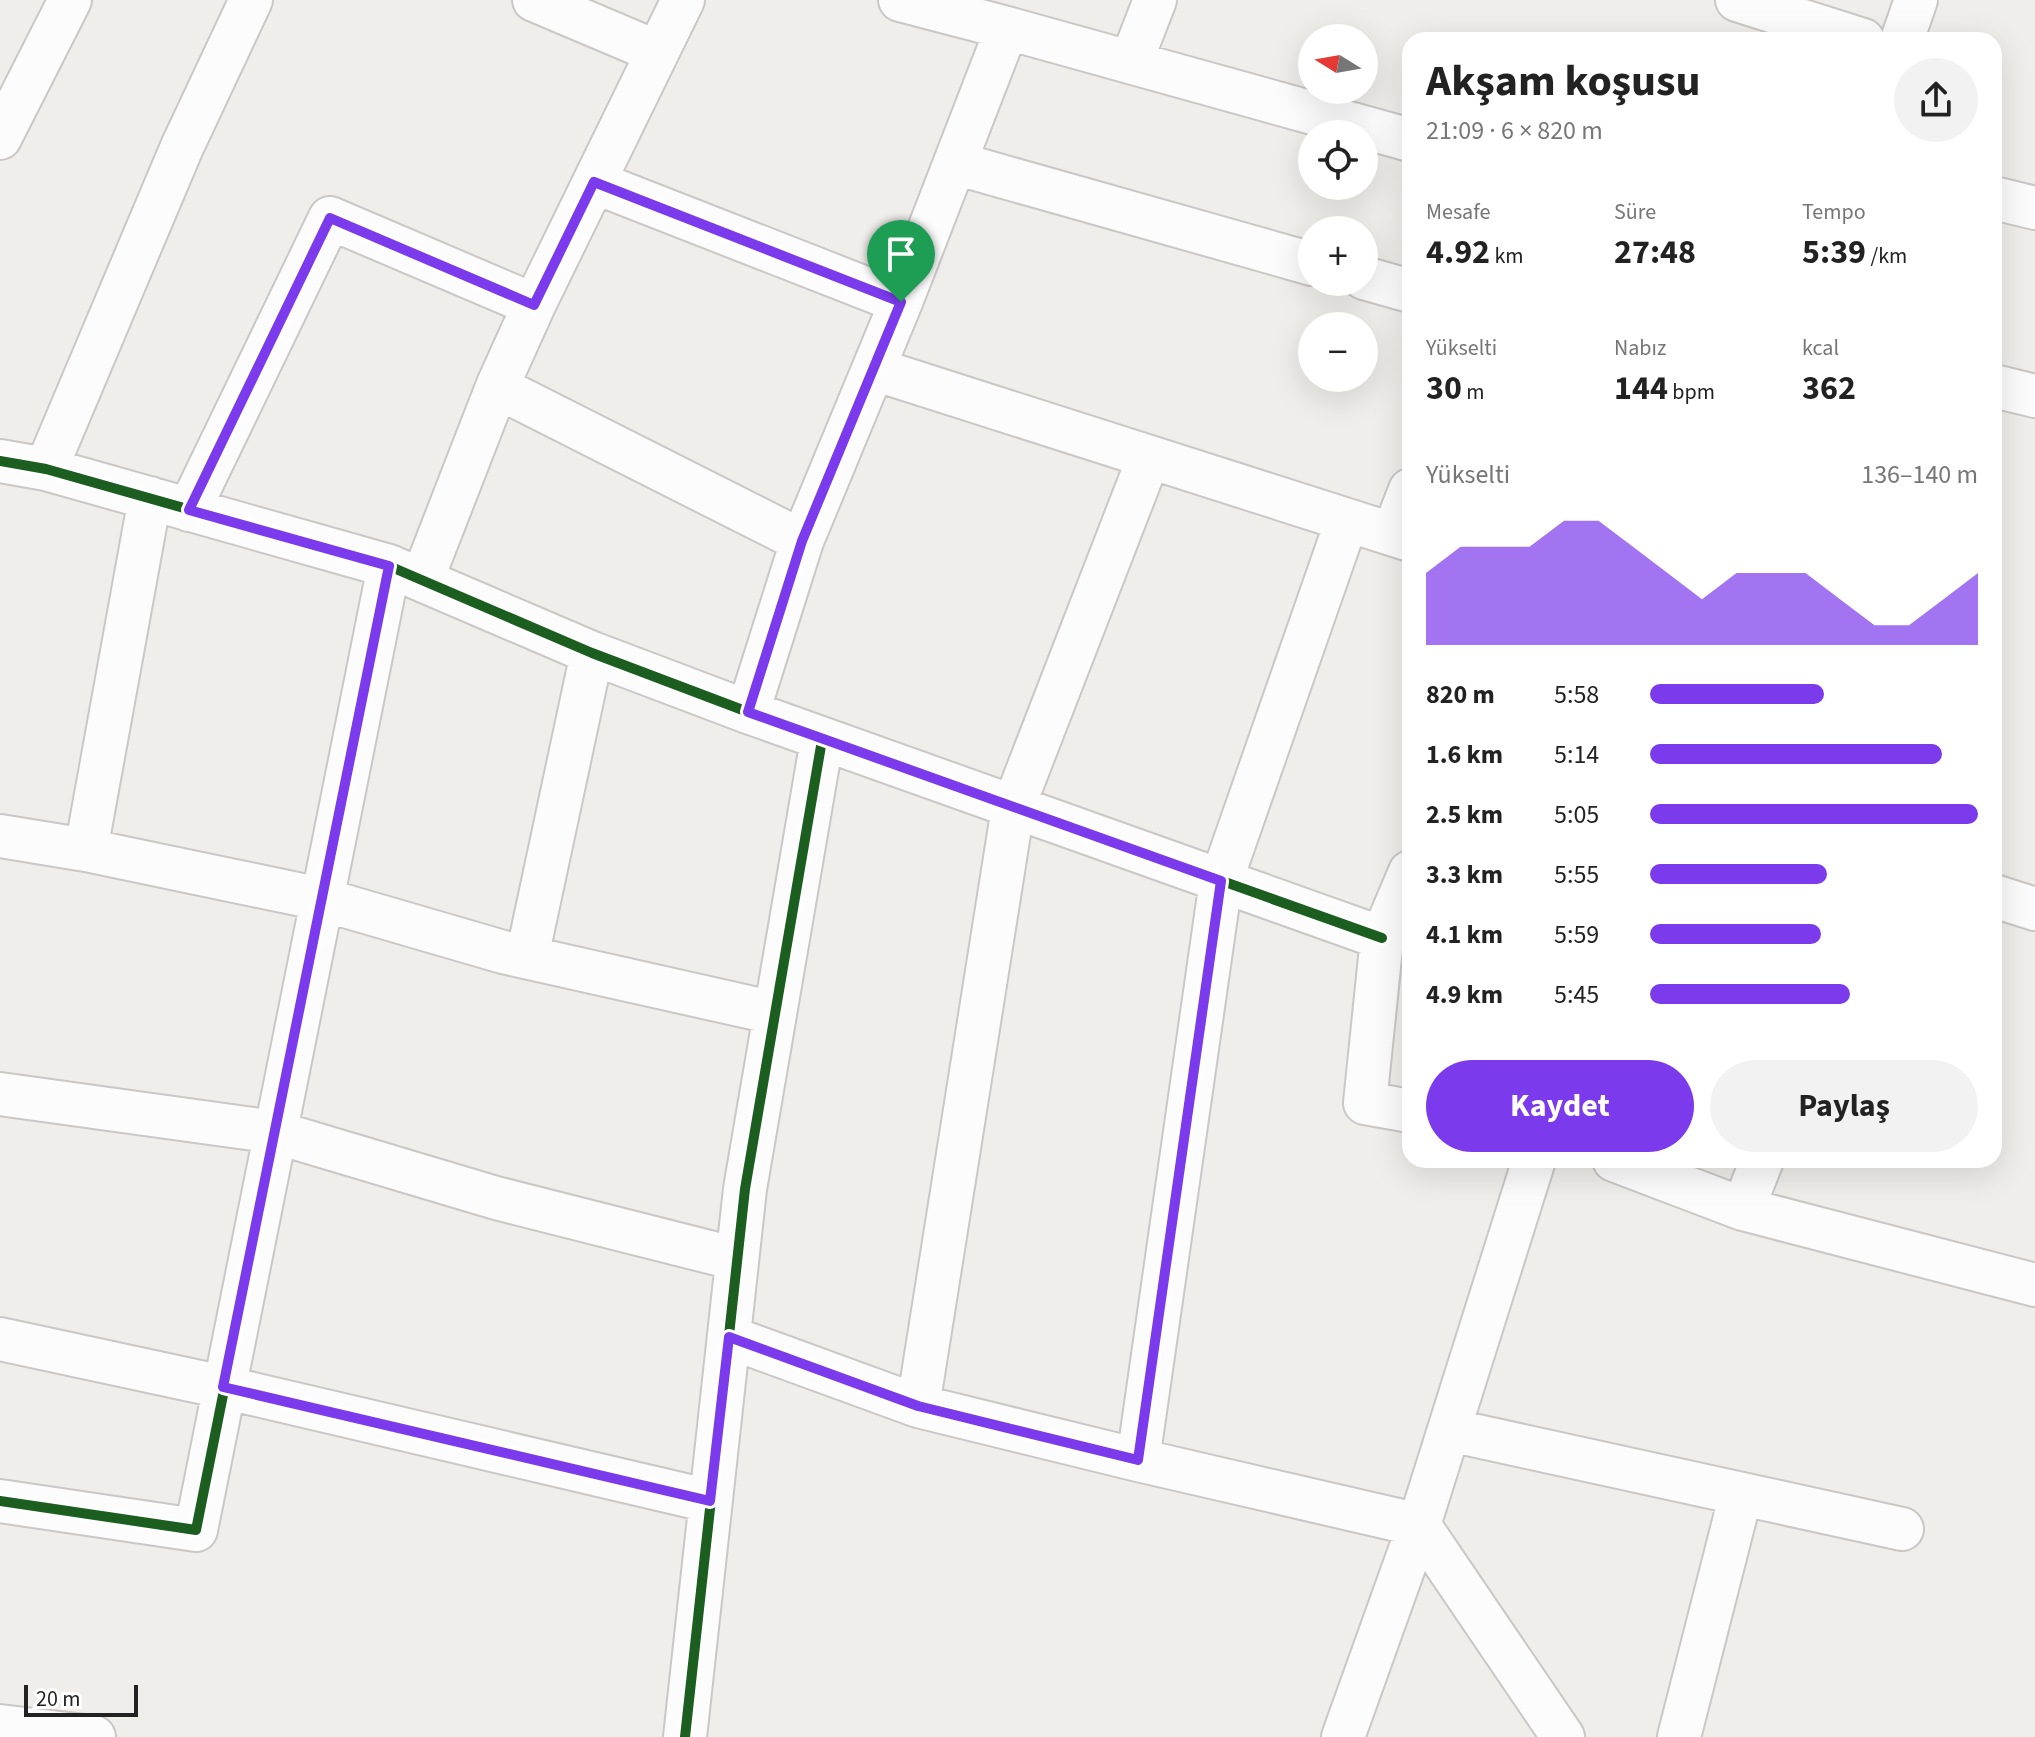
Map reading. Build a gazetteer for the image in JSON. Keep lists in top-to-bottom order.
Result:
{
  "scale_bar": "20 m",
  "north": "left",
  "page": {
    "map_buttons": ["+", "−"],
    "heading": ["Akşam koşusu", "21:09 · 6 × 820 m"],
    "stats": [
      ["Mesafe", "4.92 km"],
      ["Süre", "27:48"],
      ["Tempo", "5:39 /km"],
      ["Yükselti", "30 m"],
      ["Nabız", "144 bpm"],
      ["kcal", "362"]
    ],
    "chart": ["Yükselti", "136–140 m"],
    "list": [
      {
        "name": "820 m",
        "note": "5:58"
      },
      {
        "name": "1.6 km",
        "note": "5:14"
      },
      {
        "name": "2.5 km",
        "note": "5:05"
      },
      {
        "name": "3.3 km",
        "note": "5:55"
      },
      {
        "name": "4.1 km",
        "note": "5:59"
      },
      {
        "name": "4.9 km",
        "note": "5:45"
      }
    ],
    "buttons": ["Kaydet", "Paylaş"],
    "scale": "20 m"
  }
}
